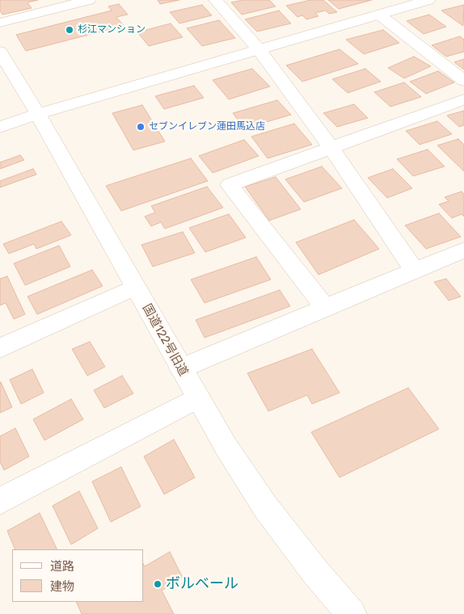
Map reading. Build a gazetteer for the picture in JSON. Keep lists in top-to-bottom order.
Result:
{
  "streets": {
    "street": ["国道122号旧道"]
  },
  "places": ["杉江マンション", "セブンイレブン蓮田馬込店", "ボルベール"],
  "legend": ["道路", "建物"]
}
